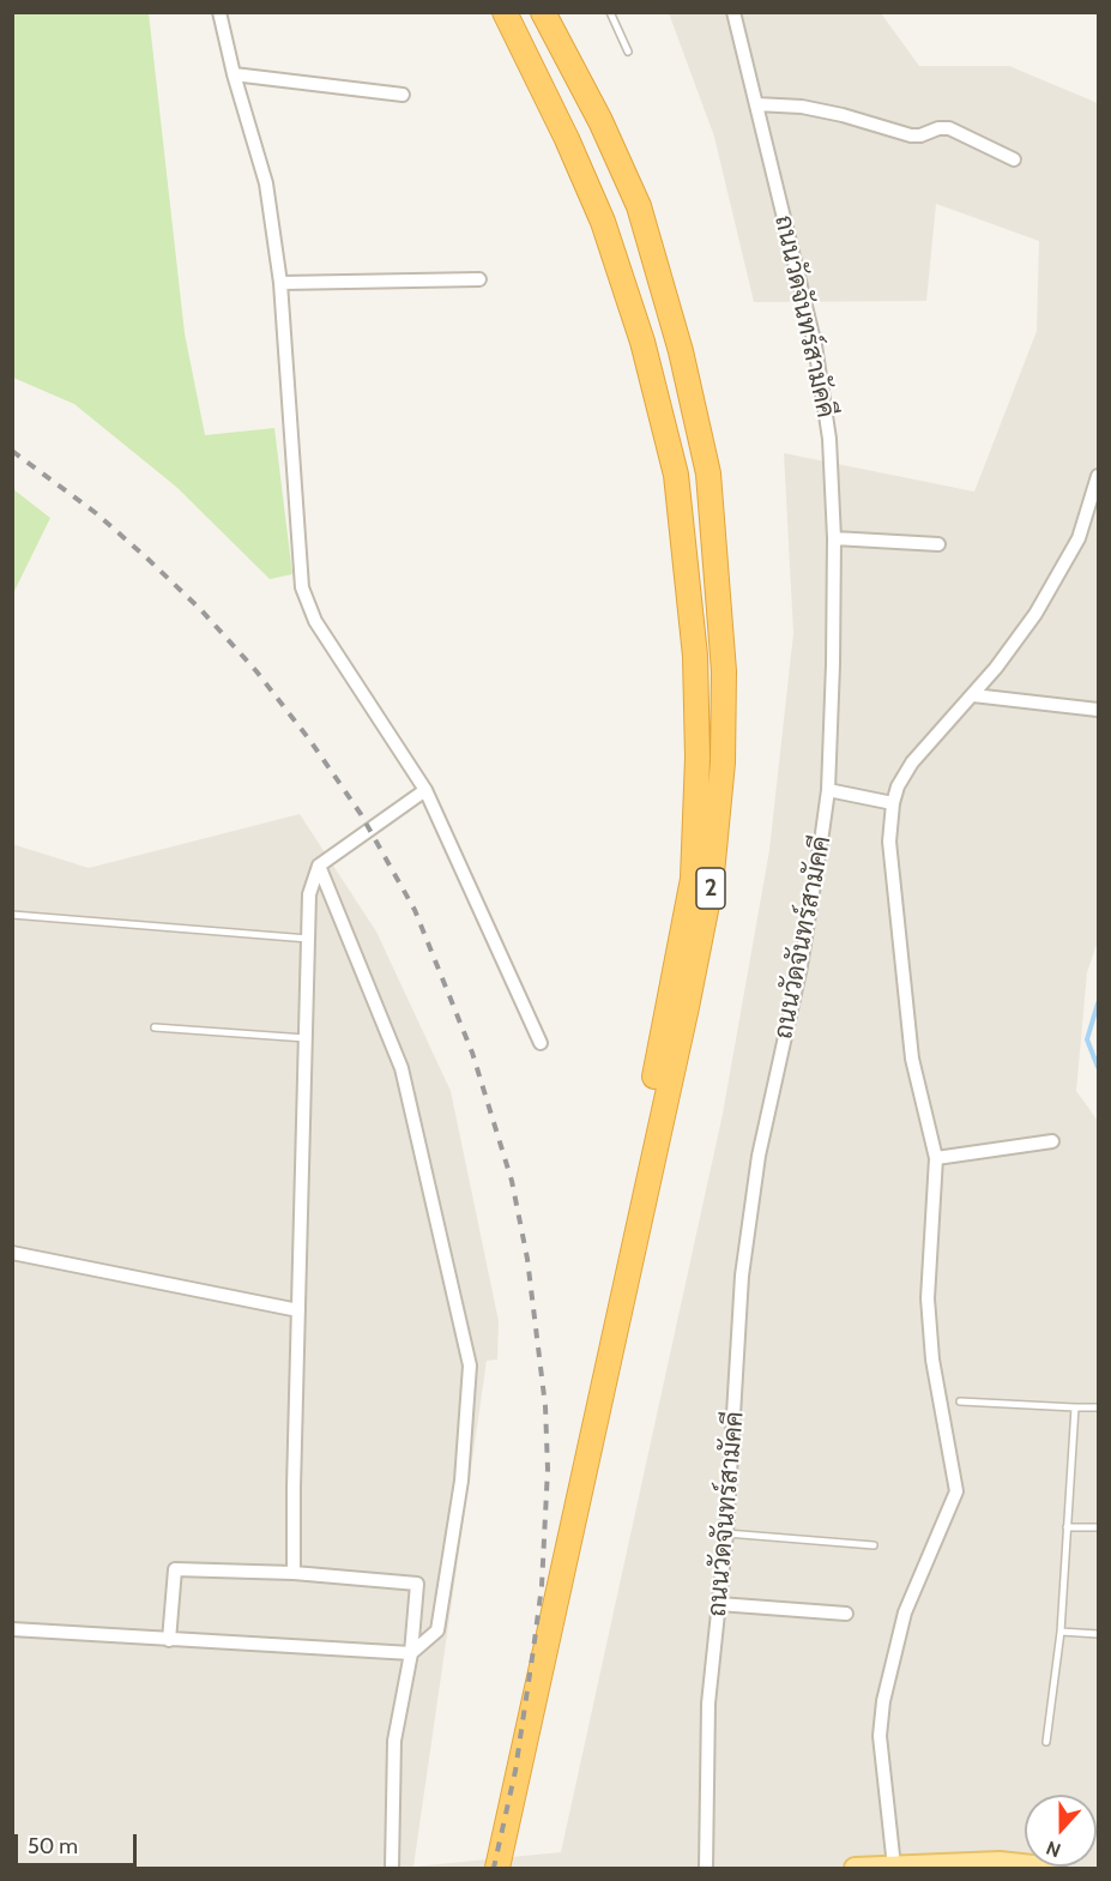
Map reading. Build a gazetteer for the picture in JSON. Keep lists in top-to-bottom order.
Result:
{
  "streets": {
    "highway": ["2"],
    "street": ["ถนนวัดจันทร์สามัคคี"]
  },
  "scale_bar": "50 m",
  "north": "bottom"
}
